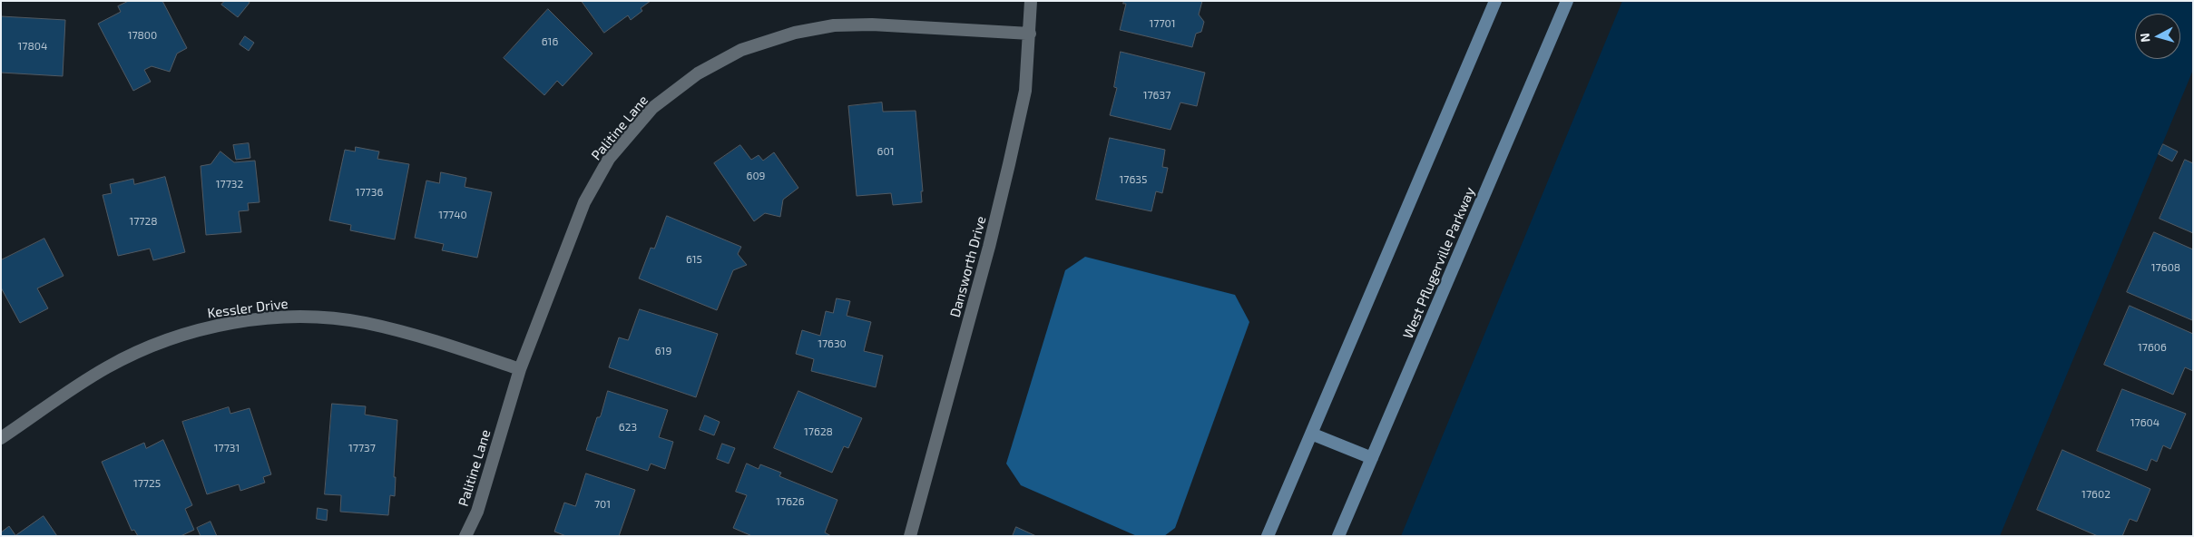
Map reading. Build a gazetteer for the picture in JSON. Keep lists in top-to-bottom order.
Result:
{
  "streets": {
    "main road": ["West Pflugerville Parkway"],
    "street": ["Palitine Lane", "Dansworth Drive", "Kessler Drive"]
  },
  "crossings": [
    ["Palitine Lane", "Dansworth Drive"],
    ["Palitine Lane", "Kessler Drive"]
  ],
  "house_numbers": [
    "17701",
    "17800",
    "616",
    "17804",
    "17637",
    "601",
    "609",
    "17635",
    "17732",
    "17736",
    "17740",
    "17728",
    "615",
    "17608",
    "17630",
    "17606",
    "619",
    "17604",
    "623",
    "17628",
    "17731",
    "17737",
    "17725",
    "17602",
    "17626",
    "701"
  ],
  "north": "left"
}
